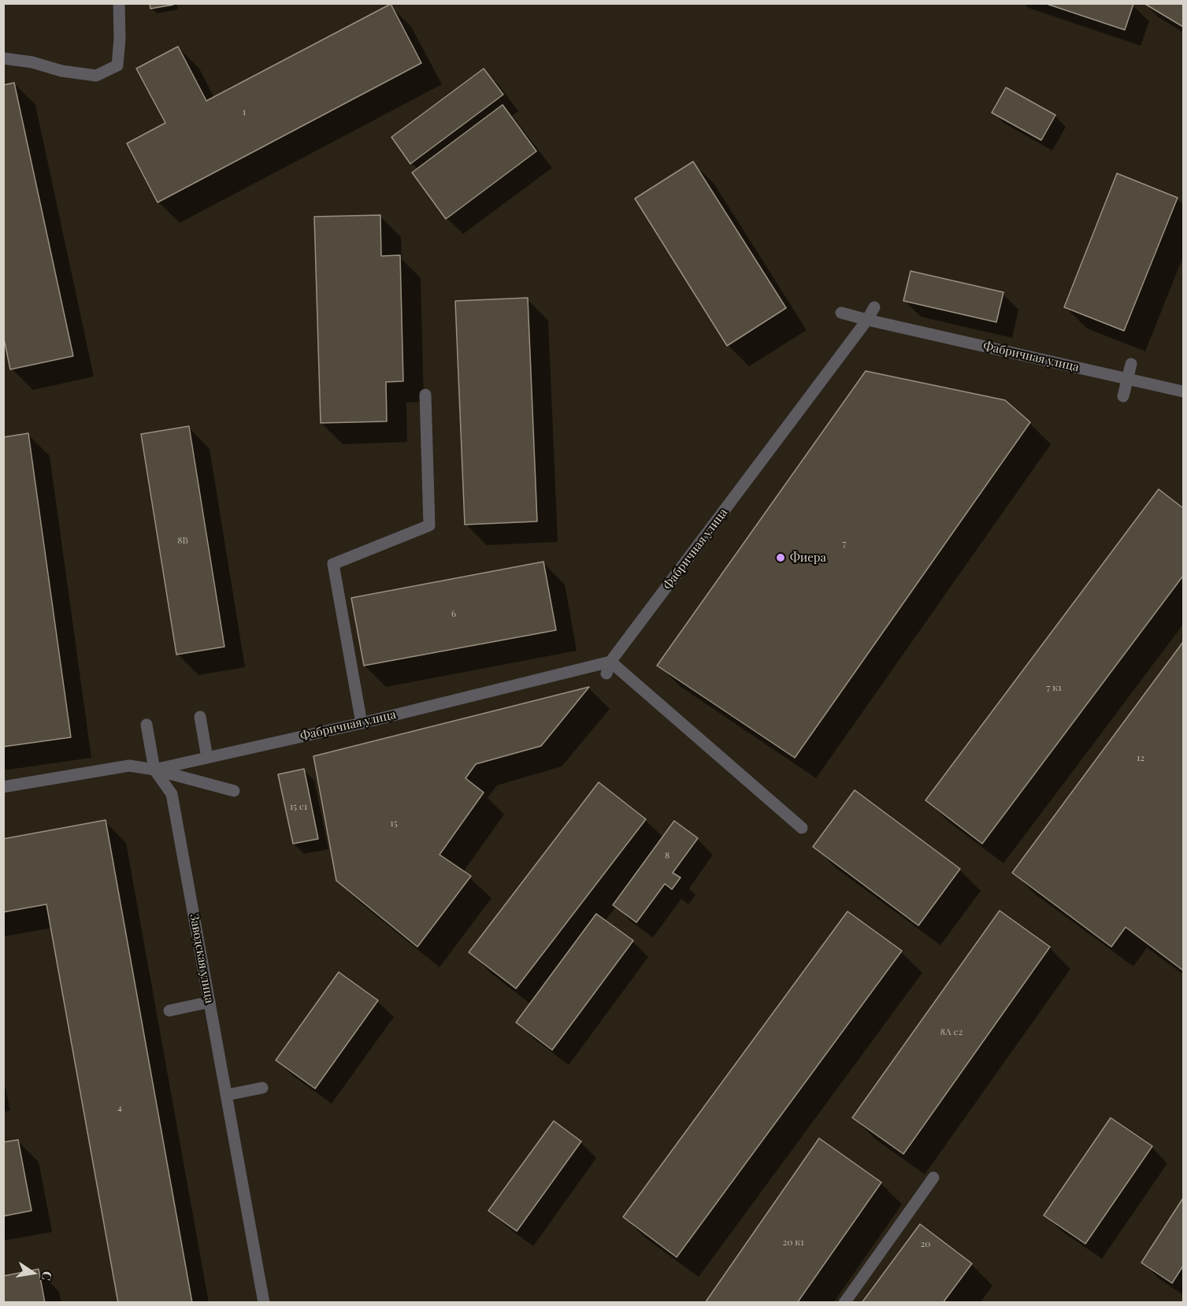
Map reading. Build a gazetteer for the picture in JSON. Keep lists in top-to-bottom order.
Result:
{
  "streets": {
    "street": ["Фабричная улица", "Заводская улица"]
  },
  "crossings": [
    ["Фабричная улица", "Заводская улица"]
  ],
  "places": ["Фиера"],
  "house_numbers": [
    "1",
    "8В",
    "7",
    "6",
    "7 к1",
    "12",
    "15 с1",
    "15",
    "8",
    "8А с2",
    "4",
    "20 к1",
    "20"
  ],
  "north": "right"
}
